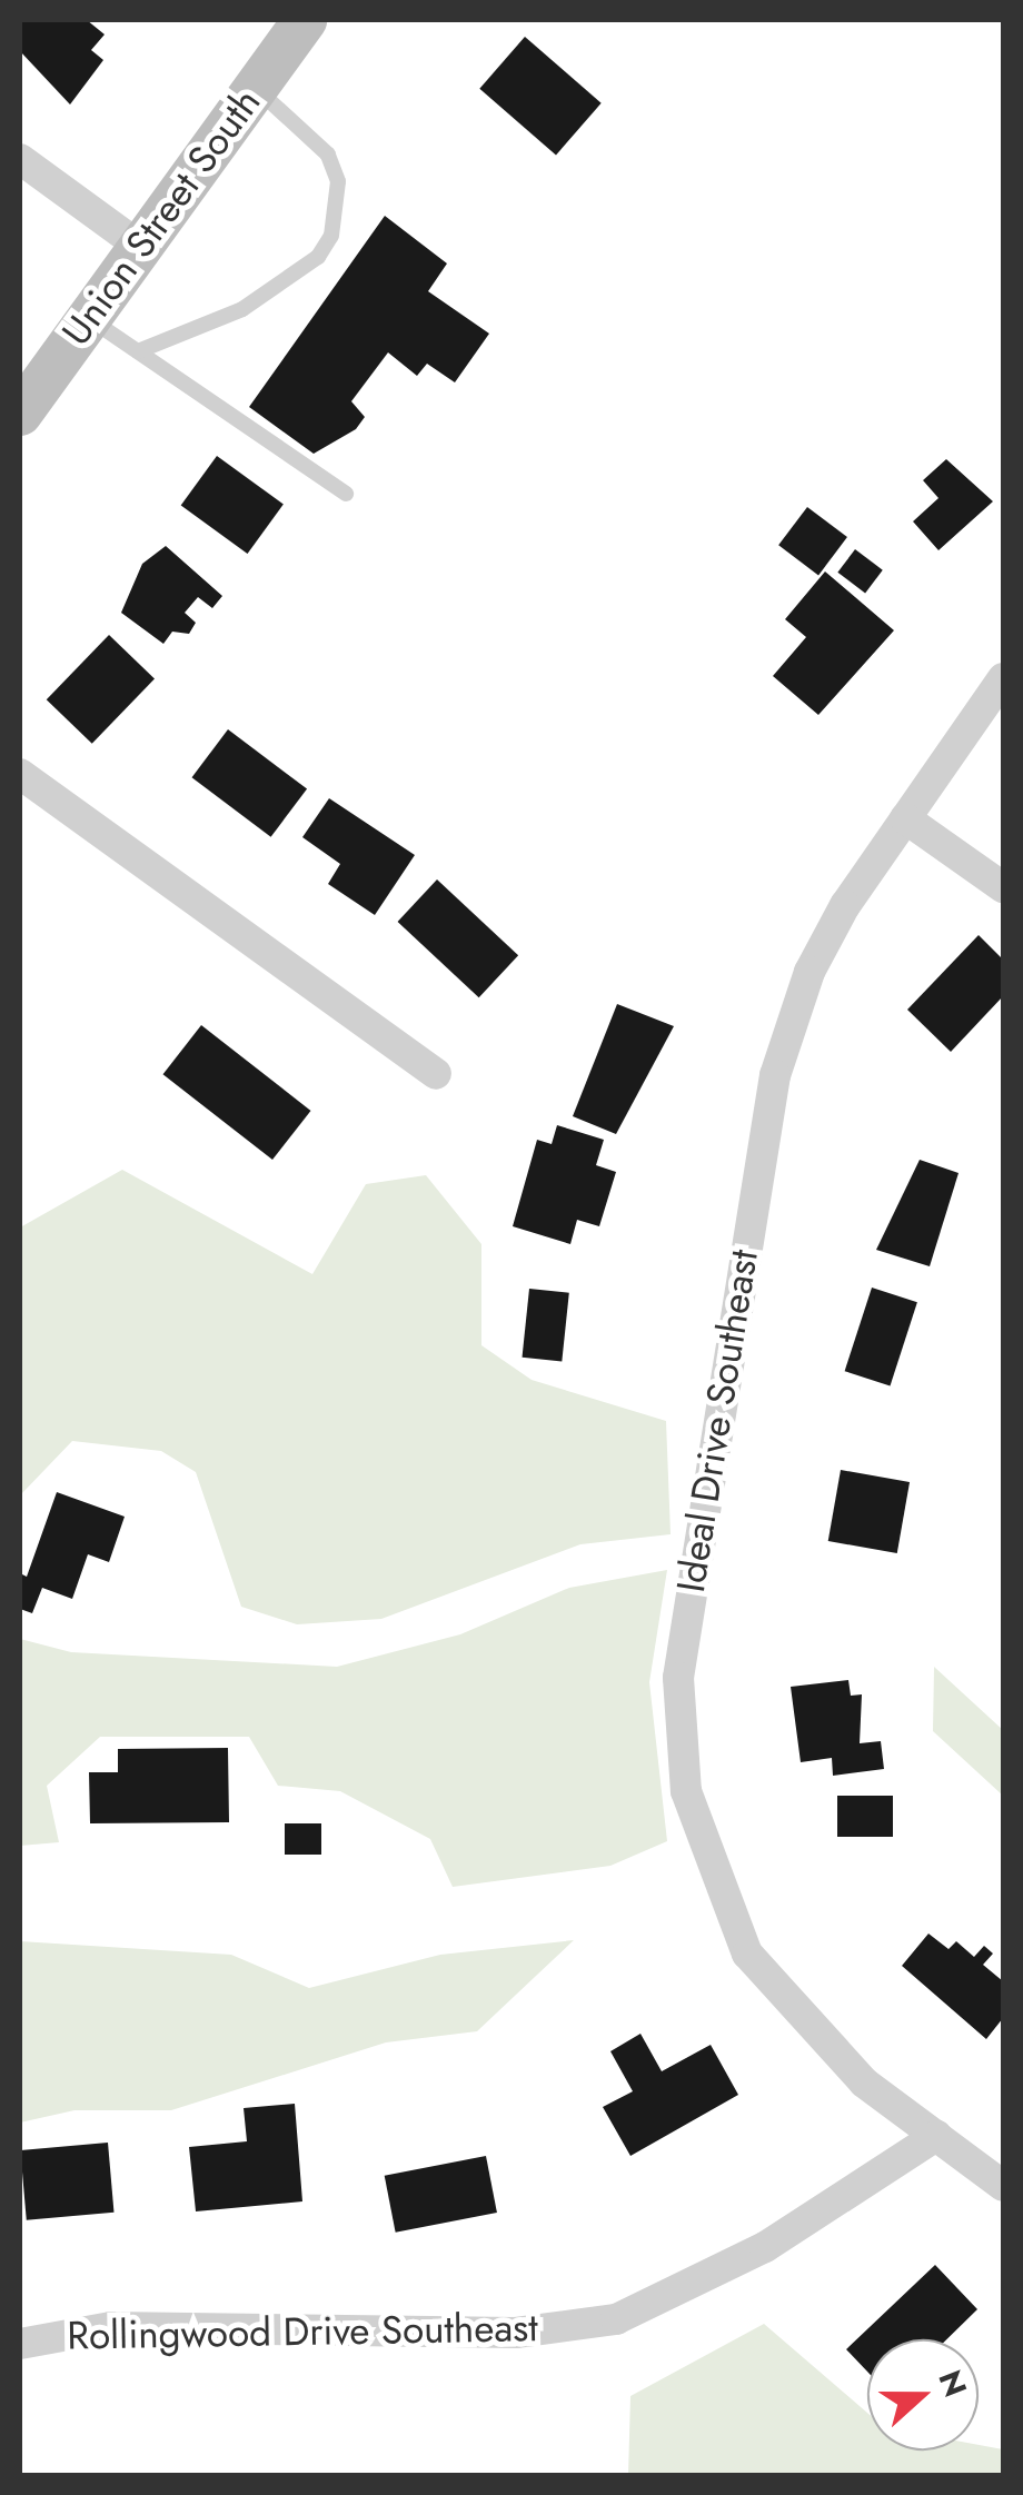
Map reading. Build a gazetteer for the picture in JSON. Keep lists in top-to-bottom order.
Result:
{
  "streets": {
    "main road": ["Union Street South"],
    "street": ["Ideal Drive Southeast", "Rollingwood Drive Southeast"]
  },
  "crossings": [
    ["Ideal Drive Southeast", "Rollingwood Drive Southeast"]
  ],
  "north": "right"
}
